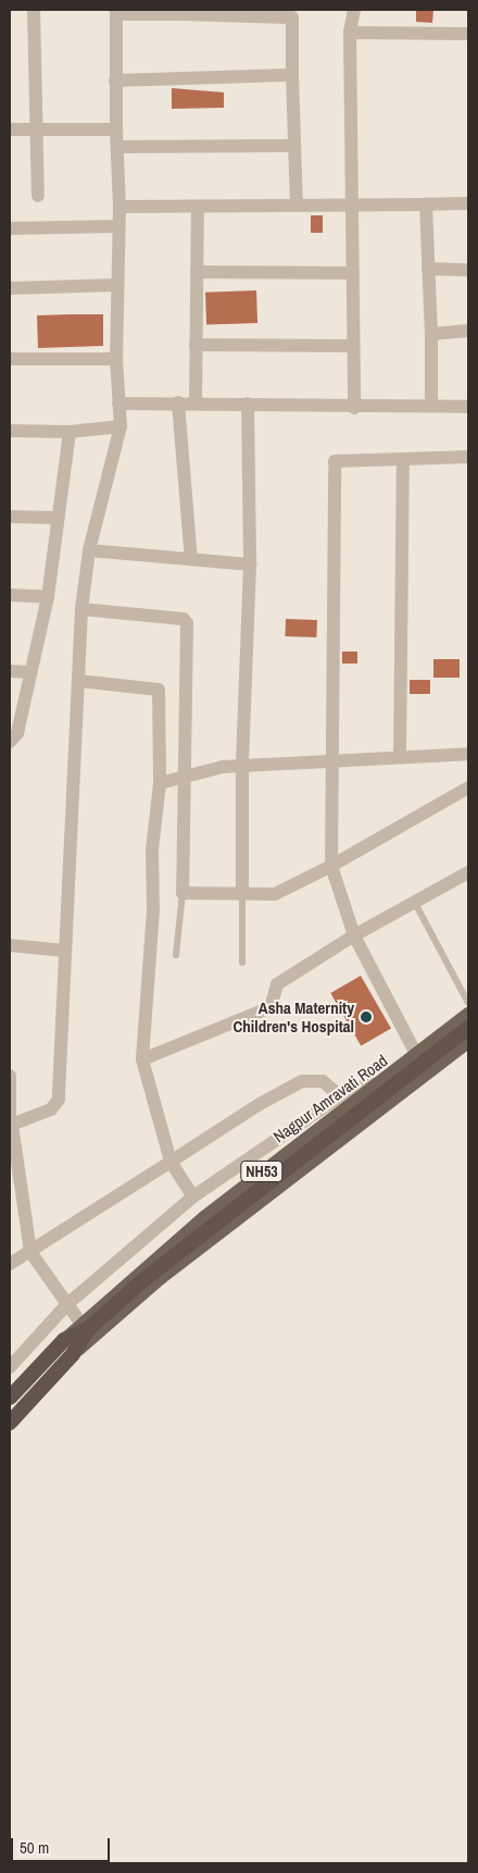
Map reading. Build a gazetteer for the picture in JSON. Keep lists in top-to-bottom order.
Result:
{
  "streets": {
    "highway": ["Nagpur Amravati Road", "NH53"]
  },
  "places": ["Asha Maternity Children's Hospital"],
  "scale_bar": "50 m"
}
